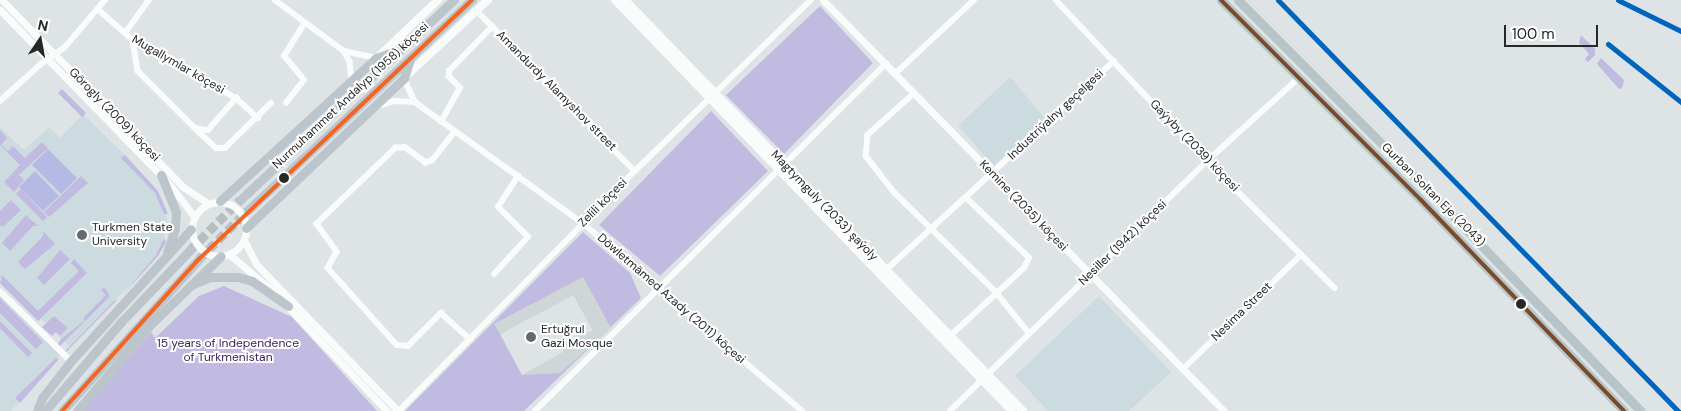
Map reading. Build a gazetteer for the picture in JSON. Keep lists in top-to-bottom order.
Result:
{
  "streets": {
    "highway": ["Gurban Soltan Eje (2043)"],
    "main road": ["Nurmuhammet Andalyp (1958) köçesi", "Magtymguly (2033) şaýoly"],
    "street": [
      "Mugallymlar köçesi",
      "Amandurdy Alamyshov street",
      "Görogly (2009) köçesi",
      "Industriýalny geçelgesi",
      "Gaýyby (2039) köçesi",
      "Zelili köçesi",
      "Kemine (2035) köçesi",
      "Nesiller (1942) köçesi",
      "Döwletmämed Azady (2011) köçesi",
      "Nesima Street"
    ]
  },
  "crossings": [
    ["Amandurdy Alamyshov street", "Zelili köçesi"],
    ["Industriýalny geçelgesi", "Gaýyby (2039) köçesi"],
    ["Industriýalny geçelgesi", "Magtymguly (2033) şaýoly"],
    ["Industriýalny geçelgesi", "Kemine (2035) köçesi"],
    ["Gaýyby (2039) köçesi", "Nesiller (1942) köçesi"],
    ["Gaýyby (2039) köçesi", "Nesima Street"],
    ["Gurban Soltan Eje (2043)", "Nesiller (1942) köçesi"],
    ["Zelili köçesi", "Magtymguly (2033) şaýoly"],
    ["Zelili köçesi", "Döwletmämed Azady (2011) köçesi"],
    ["Magtymguly (2033) şaýoly", "Nesiller (1942) köçesi"],
    ["Kemine (2035) köçesi", "Nesiller (1942) köçesi"],
    ["Kemine (2035) köçesi", "Nesima Street"]
  ],
  "parks": ["15 years of Independence of Turkmenistan"],
  "places": ["Turkmen State University", "Ertuğrul Gazi Mosque"],
  "scale_bar": "100 m",
  "north": "top"
}
